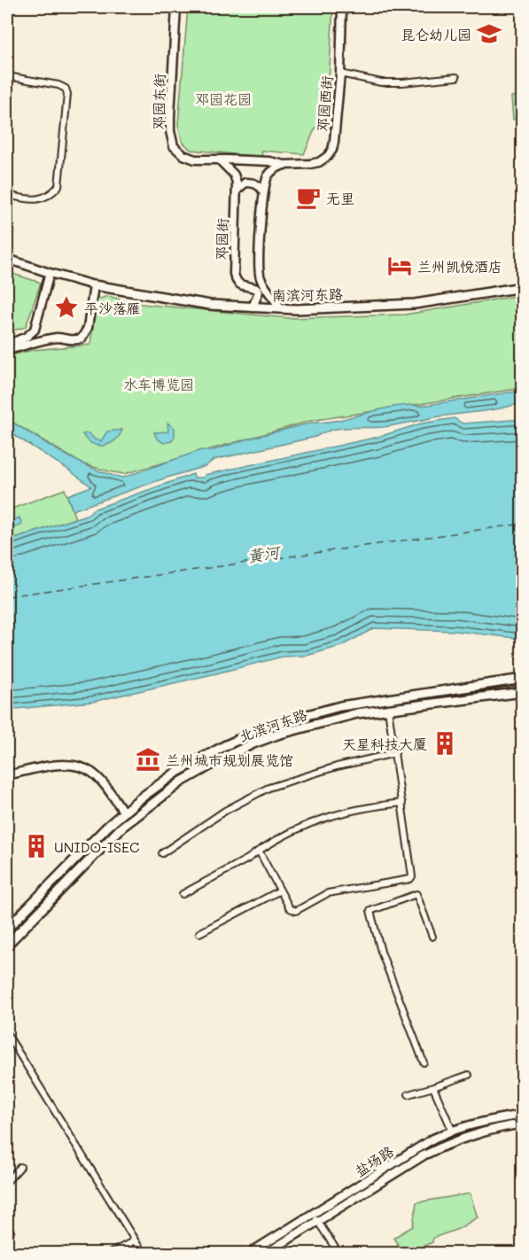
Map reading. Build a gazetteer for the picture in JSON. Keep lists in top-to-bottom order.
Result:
{
  "streets": {
    "main road": ["南滨河东路", "北滨河东路"],
    "street": [
      "邓园东街",
      "邓园西街",
      "邓园街",
      "盐场路"
    ]
  },
  "crossings": [
    ["邓园东街", "邓园西街"],
    ["邓园东街", "邓园街"],
    ["邓园西街", "邓园街"],
    ["邓园街", "南滨河东路"]
  ],
  "water": ["黄河"],
  "parks": ["邓园花园", "水车博览园"],
  "places": {
    "school or university": ["昆仑幼儿园"],
    "cafe": ["无里"],
    "hotel": ["兰州凯悦酒店"],
    "place": ["平沙落雁"],
    "building": ["天星科技大厦", "UNIDO-ISEC"],
    "museum": ["兰州城市规划展览馆"]
  }
}
